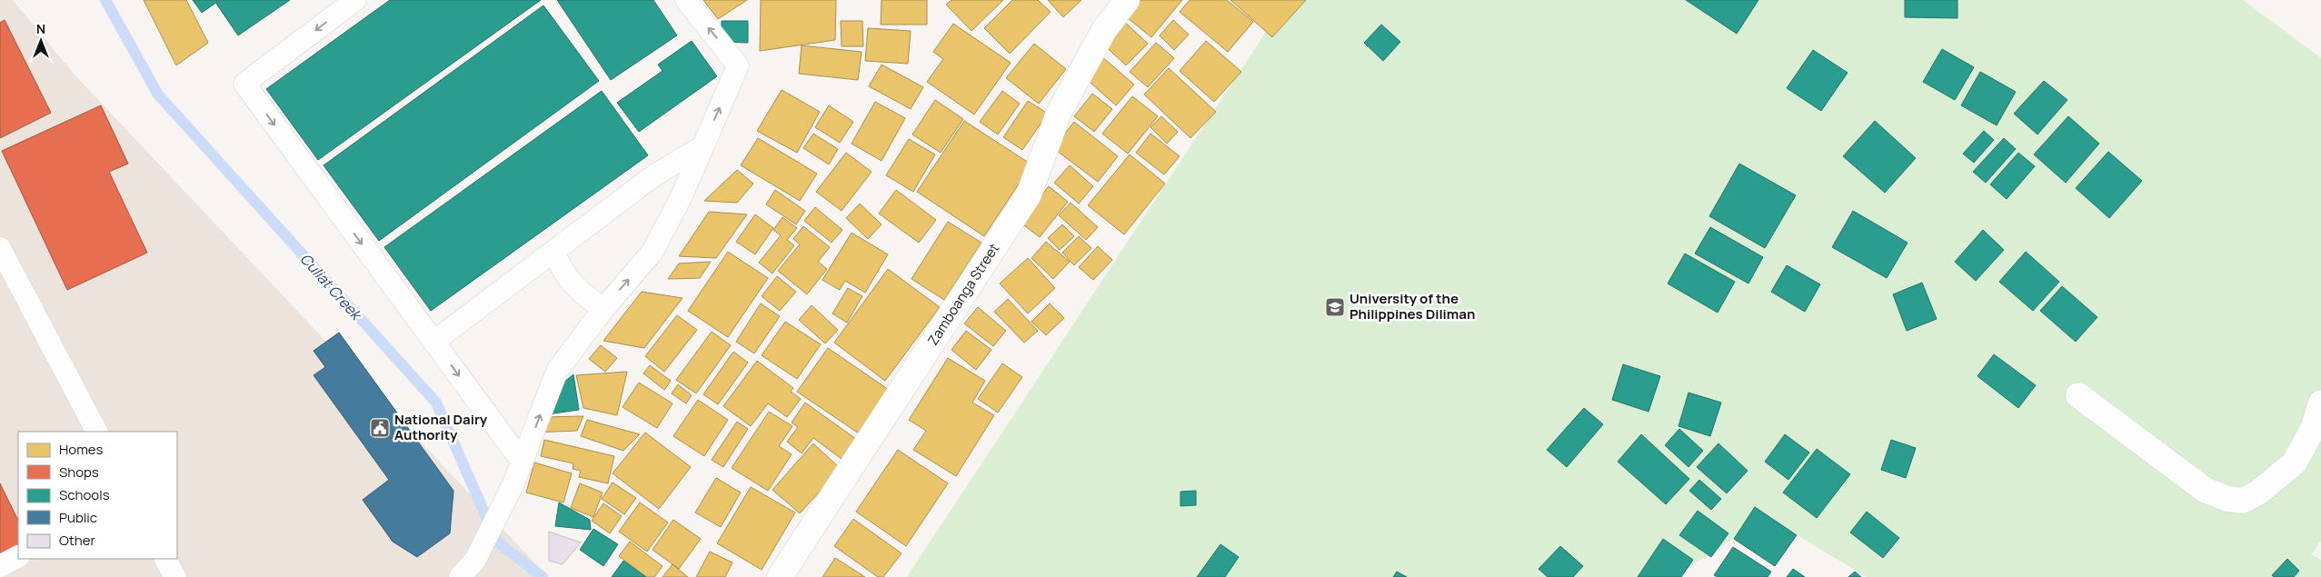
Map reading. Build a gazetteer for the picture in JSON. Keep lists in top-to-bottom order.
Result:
{
  "streets": {
    "street": ["Zamboanga Street"]
  },
  "water": ["Culiat Creek"],
  "places": {
    "school or university": ["University of the Philippines Diliman"],
    "public building": ["National Dairy Authority"]
  },
  "legend": [
    "Homes",
    "Shops",
    "Schools",
    "Public",
    "Other"
  ],
  "north": "top"
}
